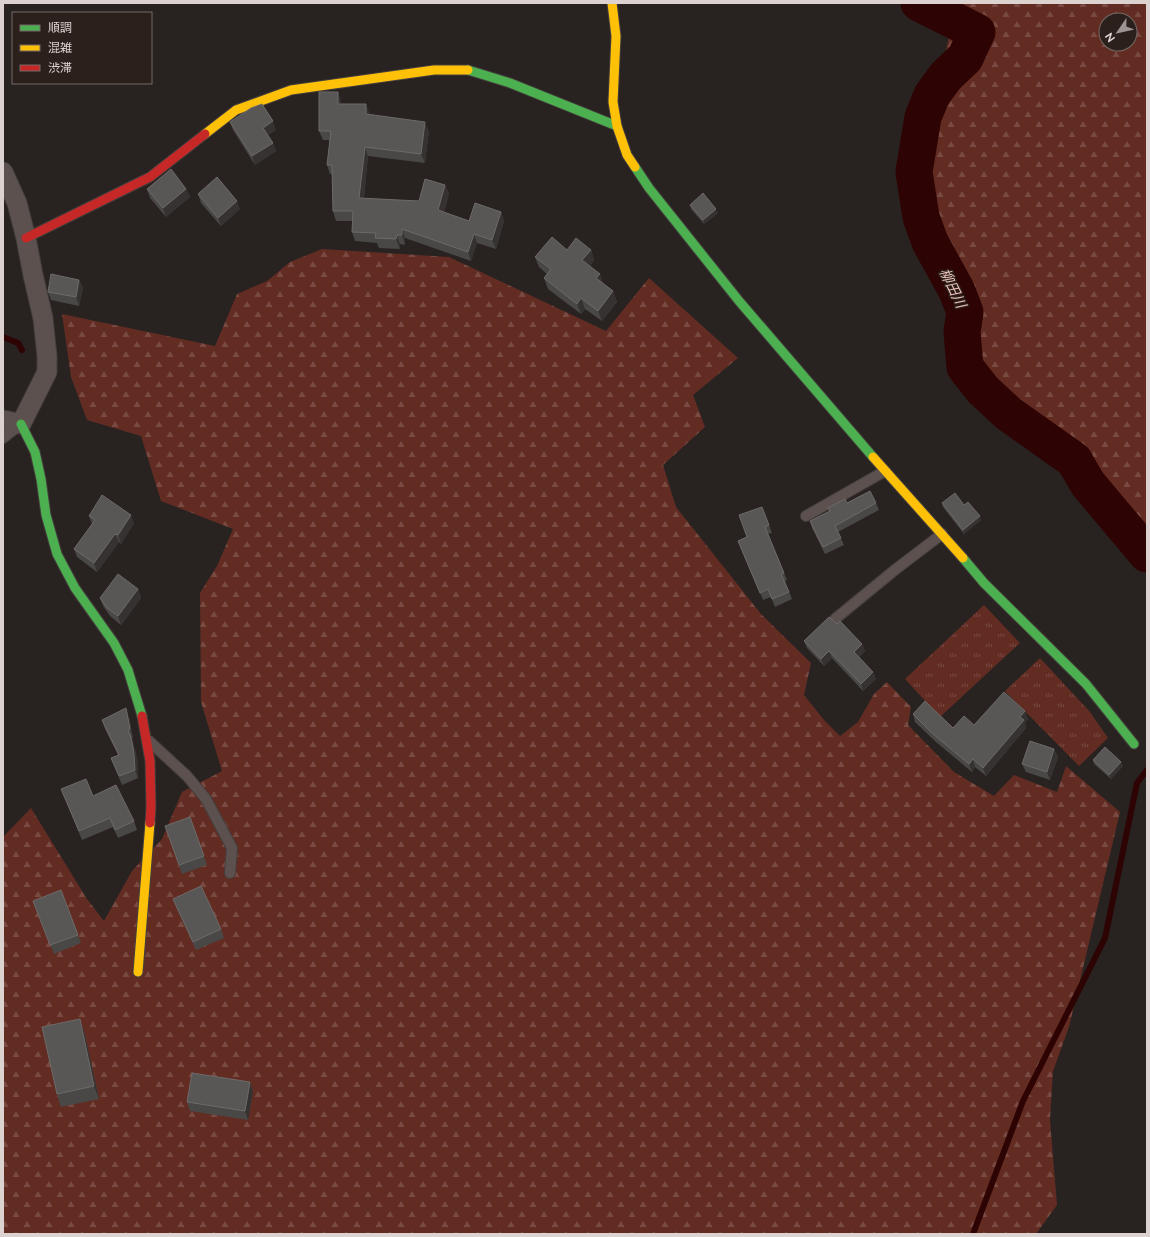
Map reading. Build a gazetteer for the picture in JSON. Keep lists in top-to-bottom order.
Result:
{
  "water": ["柳田川"],
  "legend": ["順調", "混雑", "渋滞"],
  "north": "bottom left"
}
